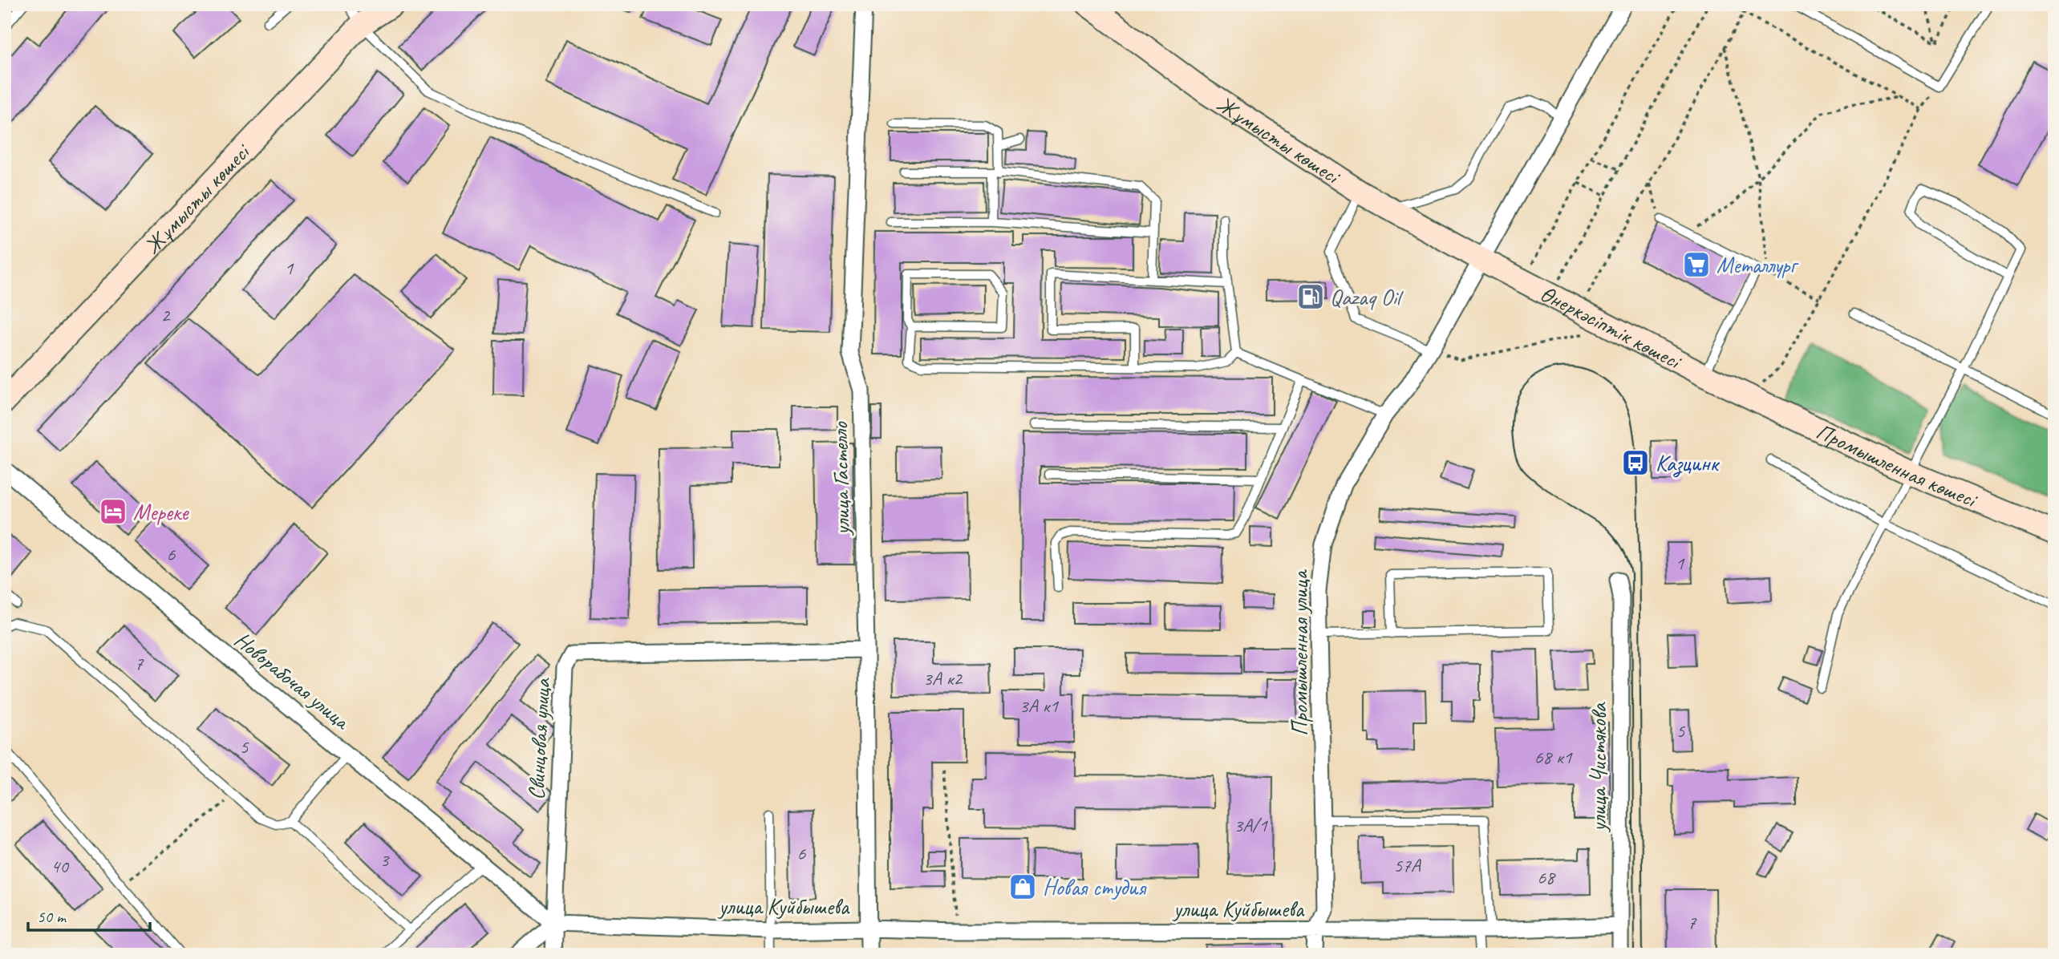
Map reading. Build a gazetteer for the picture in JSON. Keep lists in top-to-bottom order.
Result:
{
  "streets": {
    "main road": ["Жұмысты көшесі", "Өнеркәсіптік көшесі", "Промышленная көшесі"],
    "street": [
      "улица Гастелло",
      "Промышленная улица",
      "Новорабочая улица",
      "Свинцовая улица",
      "улица Чистякова",
      "улица Куйбышева"
    ]
  },
  "crossings": [
    ["Жұмысты көшесі", "Өнеркәсіптік көшесі"],
    ["Жұмысты көшесі", "Промышленная улица"],
    ["Өнеркәсіптік көшесі", "Промышленная көшесі"],
    ["Өнеркәсіптік көшесі", "Промышленная улица"],
    ["улица Гастелло", "Свинцовая улица"],
    ["улица Гастелло", "улица Куйбышева"],
    ["Промышленная улица", "улица Куйбышева"],
    ["Новорабочая улица", "Свинцовая улица"],
    ["Новорабочая улица", "улица Куйбышева"],
    ["Свинцовая улица", "улица Куйбышева"],
    ["улица Чистякова", "улица Куйбышева"]
  ],
  "places": {
    "supermarket": ["Металлург"],
    "fuel station": ["Qazaq Oil"],
    "bus stop": ["Казцинк"],
    "hotel": ["Мереке"],
    "shop": ["Новая студия"]
  },
  "house_numbers": [
    "1",
    "2",
    "6",
    "1",
    "7",
    "3А к2",
    "3А к1",
    "5",
    "5",
    "68 к1",
    "3А/1",
    "6",
    "3",
    "57А",
    "40",
    "68",
    "7"
  ],
  "scale_bar": "50 m"
}
